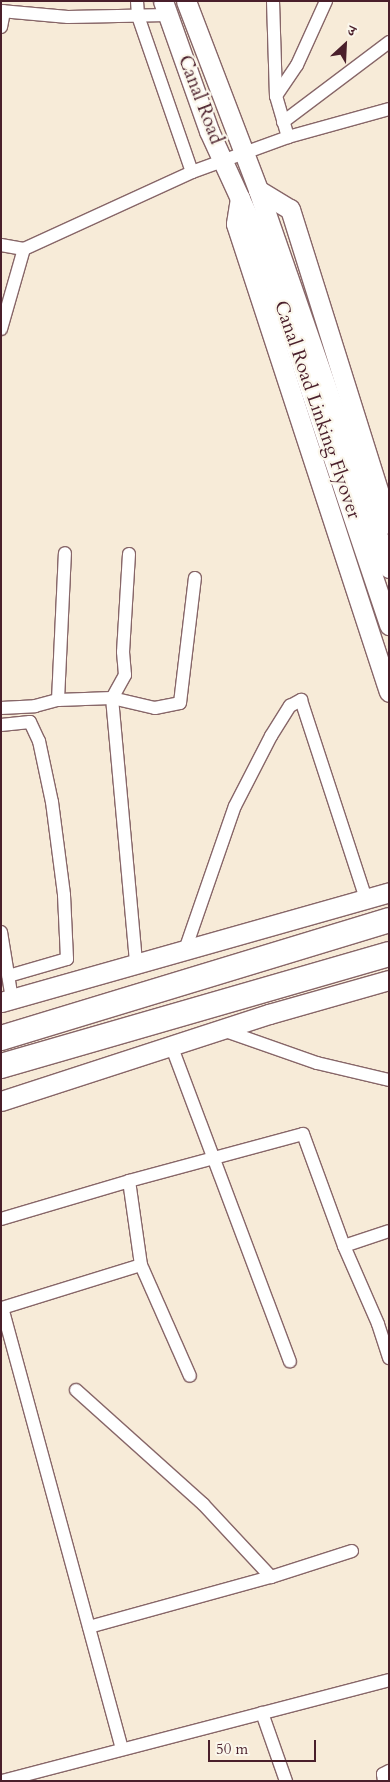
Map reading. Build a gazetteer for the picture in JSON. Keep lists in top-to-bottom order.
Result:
{
  "streets": {
    "main road": ["Canal Road", "Canal Road Linking Flyover"]
  },
  "crossings": [
    ["Canal Road", "Canal Road Linking Flyover"]
  ],
  "scale_bar": "50 m",
  "north": "top right"
}
